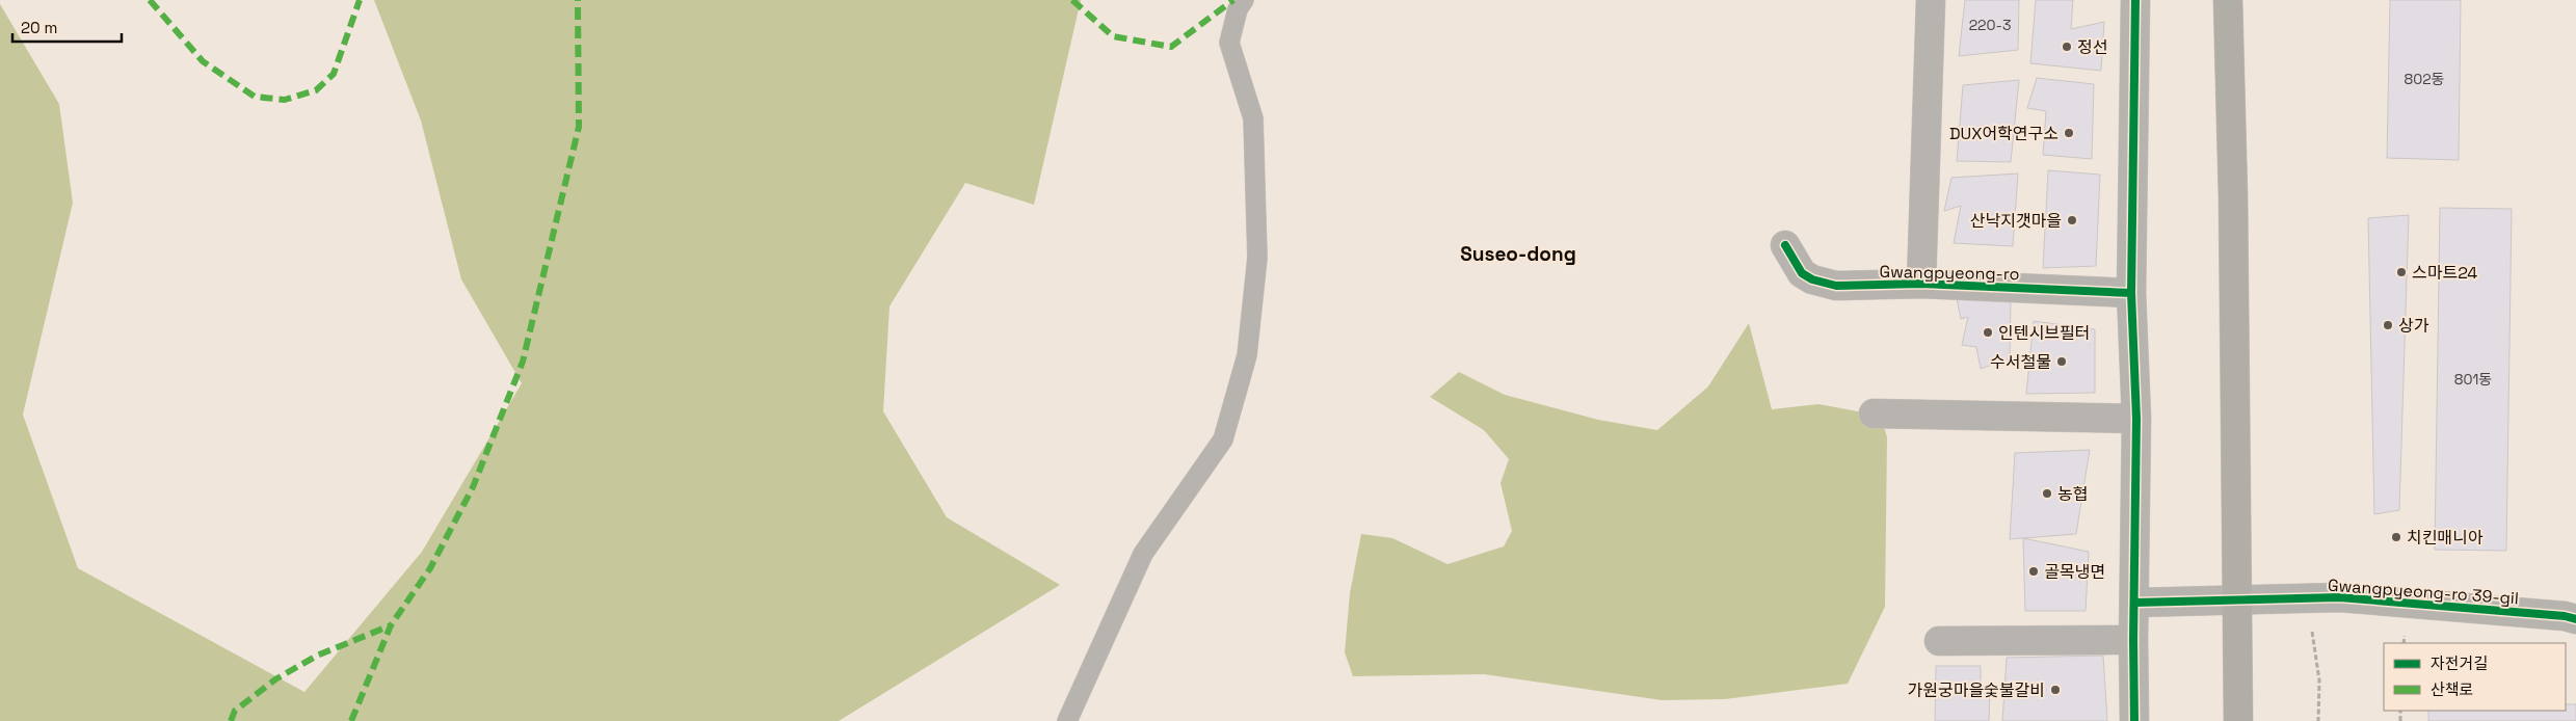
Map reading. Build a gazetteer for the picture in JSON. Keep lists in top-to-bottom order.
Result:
{
  "streets": {
    "street": ["Gwangpyeong-ro", "Gwangpyeong-ro 39-gil"]
  },
  "districts": ["Suseo-dong"],
  "places": [
    "정선",
    "DUX어학연구소",
    "산낙지갯마을",
    "스마트24",
    "상가",
    "인텐시브필터",
    "수서철물",
    "농협",
    "치킨매니아",
    "골목냉면",
    "가원궁마을숯불갈비"
  ],
  "house_numbers": ["220-3", "802동", "801동"],
  "legend": ["자전거길", "산책로"],
  "scale_bar": "20 m"
}
